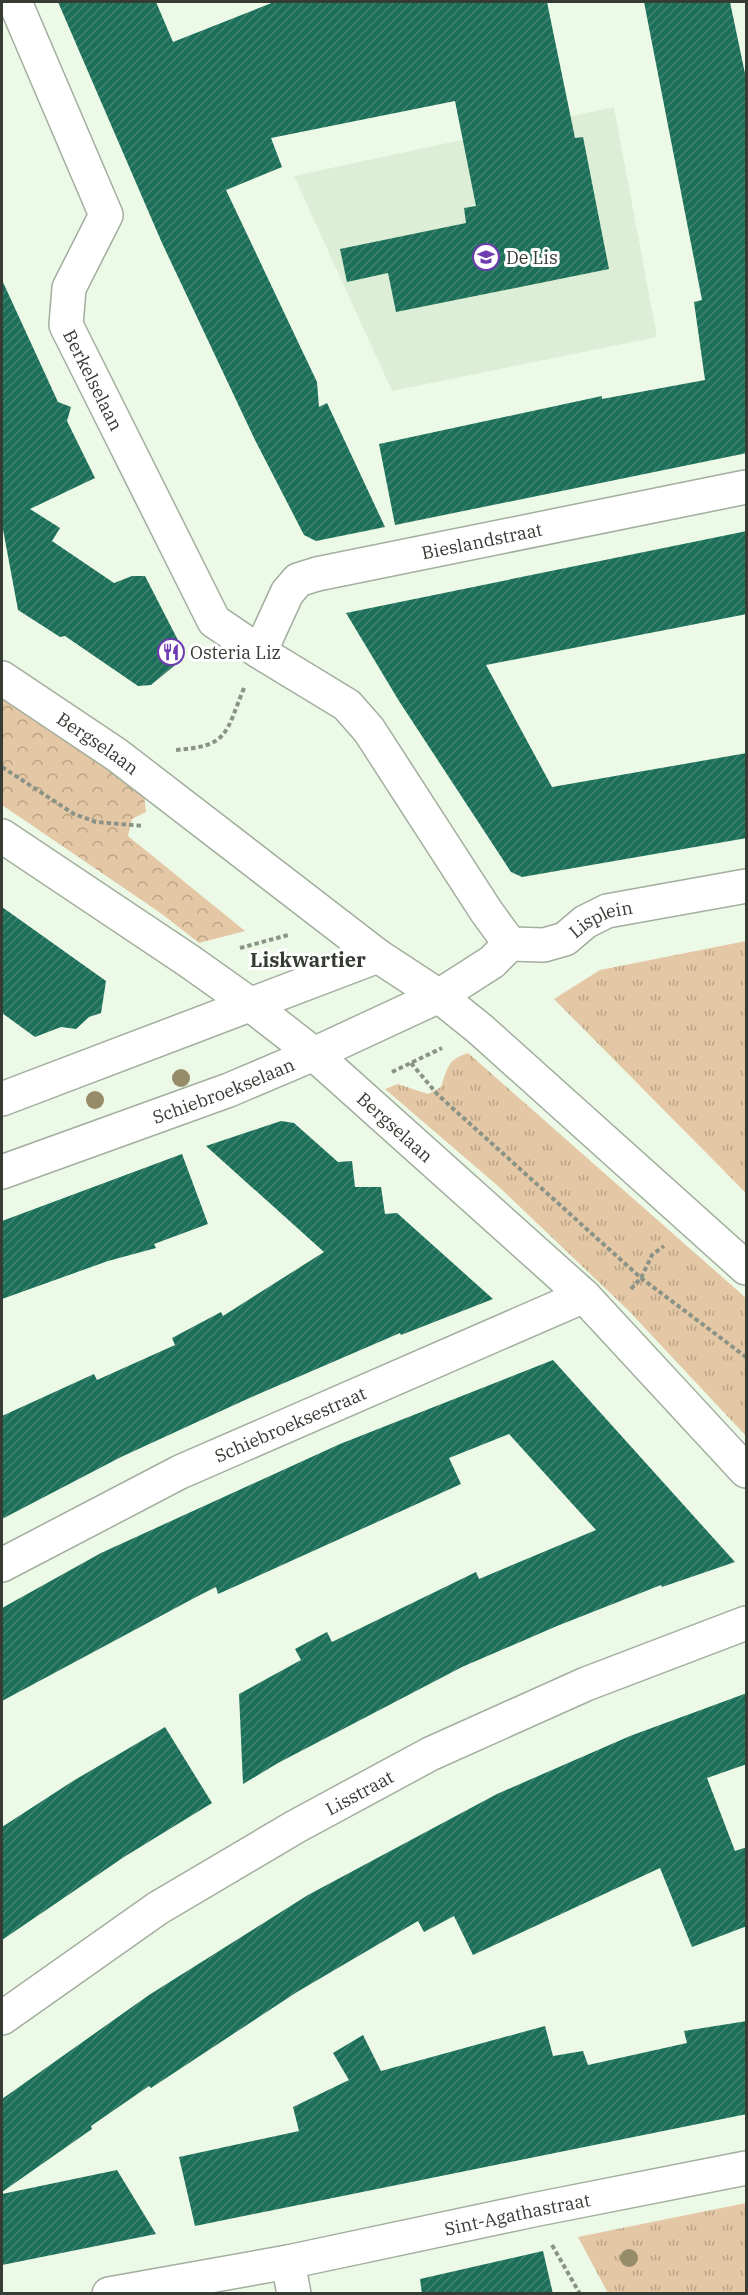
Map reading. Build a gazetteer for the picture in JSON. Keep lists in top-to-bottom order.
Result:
{
  "streets": {
    "street": [
      "Berkelselaan",
      "Bieslandstraat",
      "Bergselaan",
      "Lisplein",
      "Schiebroekselaan",
      "Schiebroeksestraat",
      "Lisstraat",
      "Sint-Agathastraat"
    ]
  },
  "crossings": [
    ["Berkelselaan", "Bieslandstraat"],
    ["Bergselaan", "Schiebroekselaan"],
    ["Bergselaan", "Schiebroeksestraat"]
  ],
  "districts": ["Liskwartier"],
  "places": {
    "school or university": ["De Lis"],
    "restaurant": ["Osteria Liz"]
  }
}
